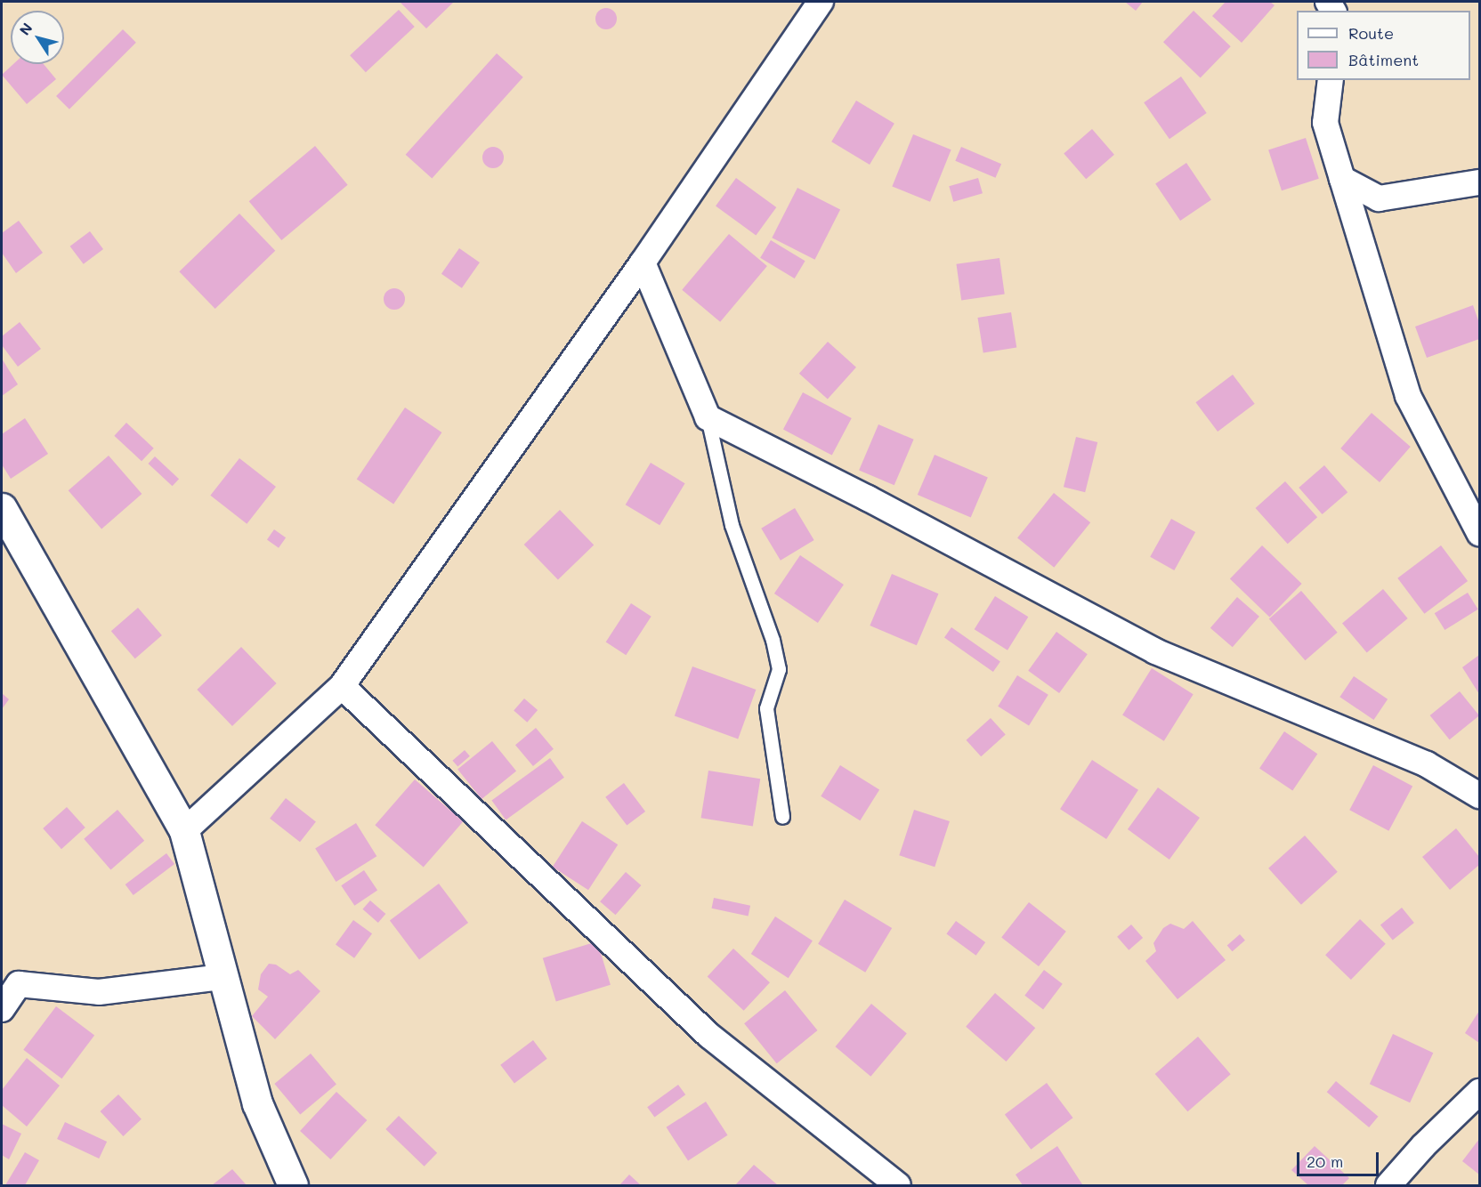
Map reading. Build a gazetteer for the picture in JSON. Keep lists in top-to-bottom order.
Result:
{
  "legend": ["Route", "Bâtiment"],
  "scale_bar": "20 m",
  "north": "top left"
}
